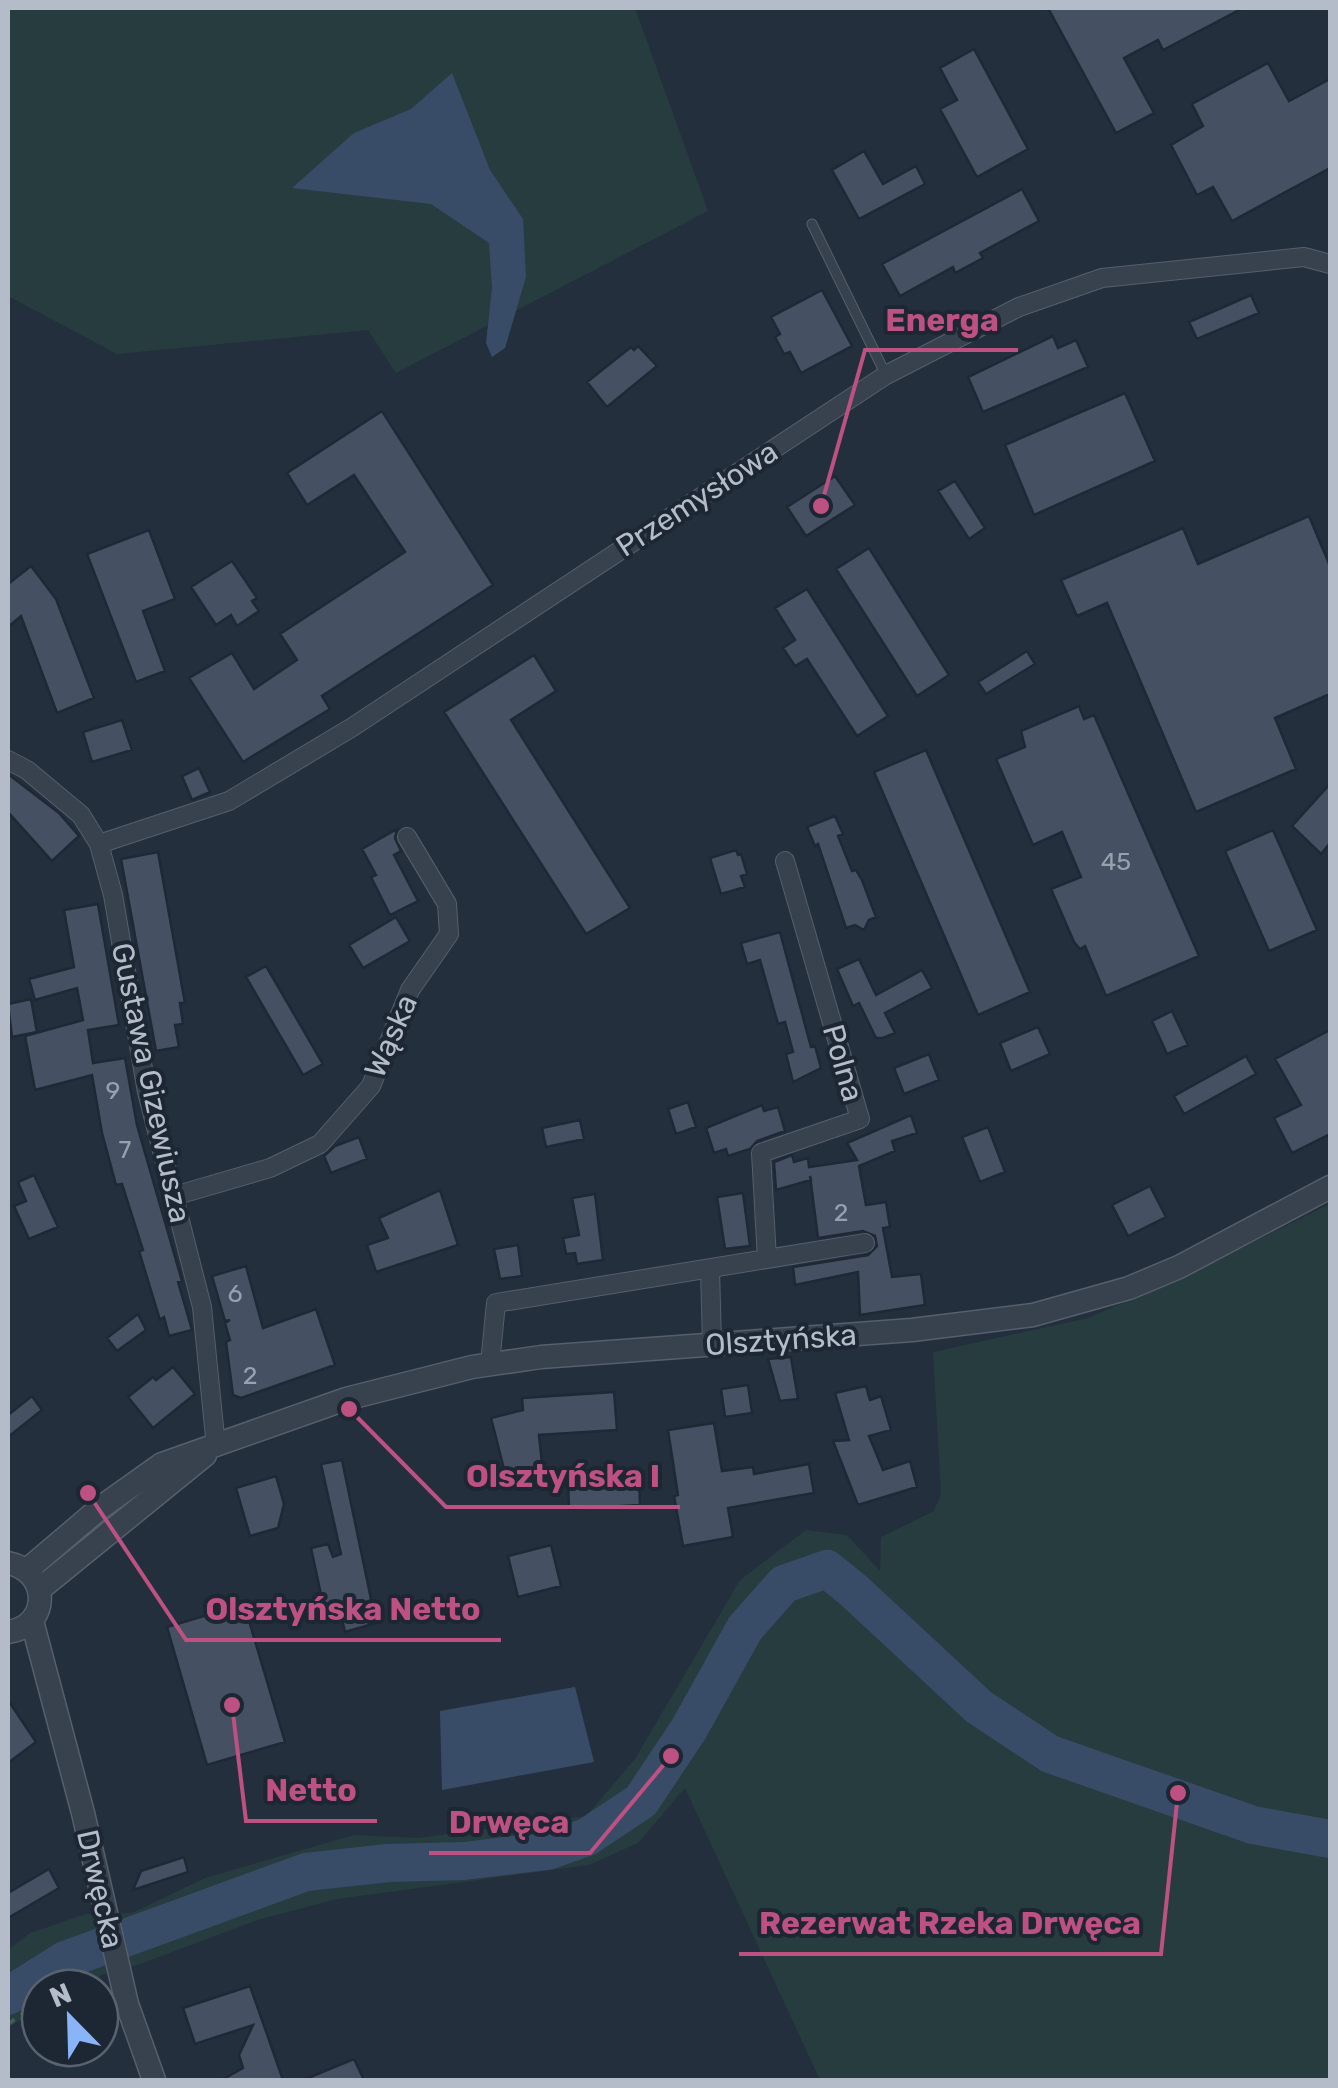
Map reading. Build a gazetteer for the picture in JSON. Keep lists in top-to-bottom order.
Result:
{
  "streets": {
    "street": [
      "Przemysłowa",
      "Wąska",
      "Polna",
      "Gustawa Gizewiusza",
      "Olsztyńska",
      "Drwęcka"
    ]
  },
  "crossings": [
    ["Przemysłowa", "Gustawa Gizewiusza"],
    ["Wąska", "Gustawa Gizewiusza"],
    ["Gustawa Gizewiusza", "Olsztyńska"]
  ],
  "places": [
    "Energa",
    "Olsztyńska I",
    "Olsztyńska Netto",
    "Netto",
    "Drwęca",
    "Rezerwat Rzeka Drwęca"
  ],
  "house_numbers": [
    "45",
    "9",
    "7",
    "2",
    "6",
    "2"
  ],
  "north": "top left"
}
